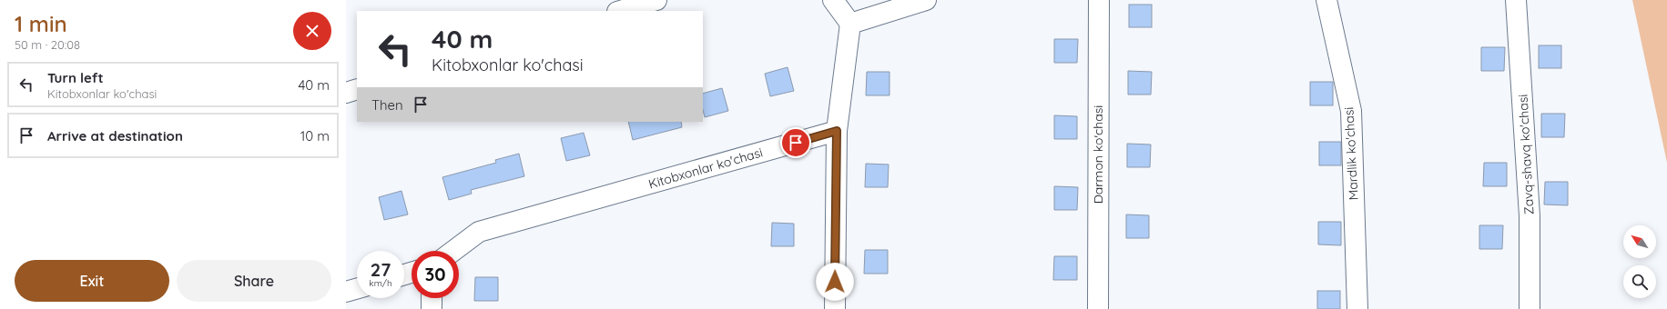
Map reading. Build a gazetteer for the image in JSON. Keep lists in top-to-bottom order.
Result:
{
  "streets": {
    "street": [
      "Mardlik ko'chasi",
      "Darmon ko'chasi",
      "Zavq-shavq ko'chasi",
      "Kitobxonlar ko'chasi"
    ]
  },
  "north": "top left",
  "page": {
    "heading": ["1 min", "50 m · 20:08"],
    "turn": ["40 m", "Kitobxonlar ko'chasi"],
    "list": [
      {
        "name": "Turn left",
        "note": "Kitobxonlar ko'chasi",
        "value": "40 m"
      },
      {
        "name": "Arrive at destination",
        "value": "10 m"
      }
    ],
    "then": "Then",
    "speed": "27 km/h",
    "limit": "30",
    "buttons": ["Exit", "Share"]
  }
}
